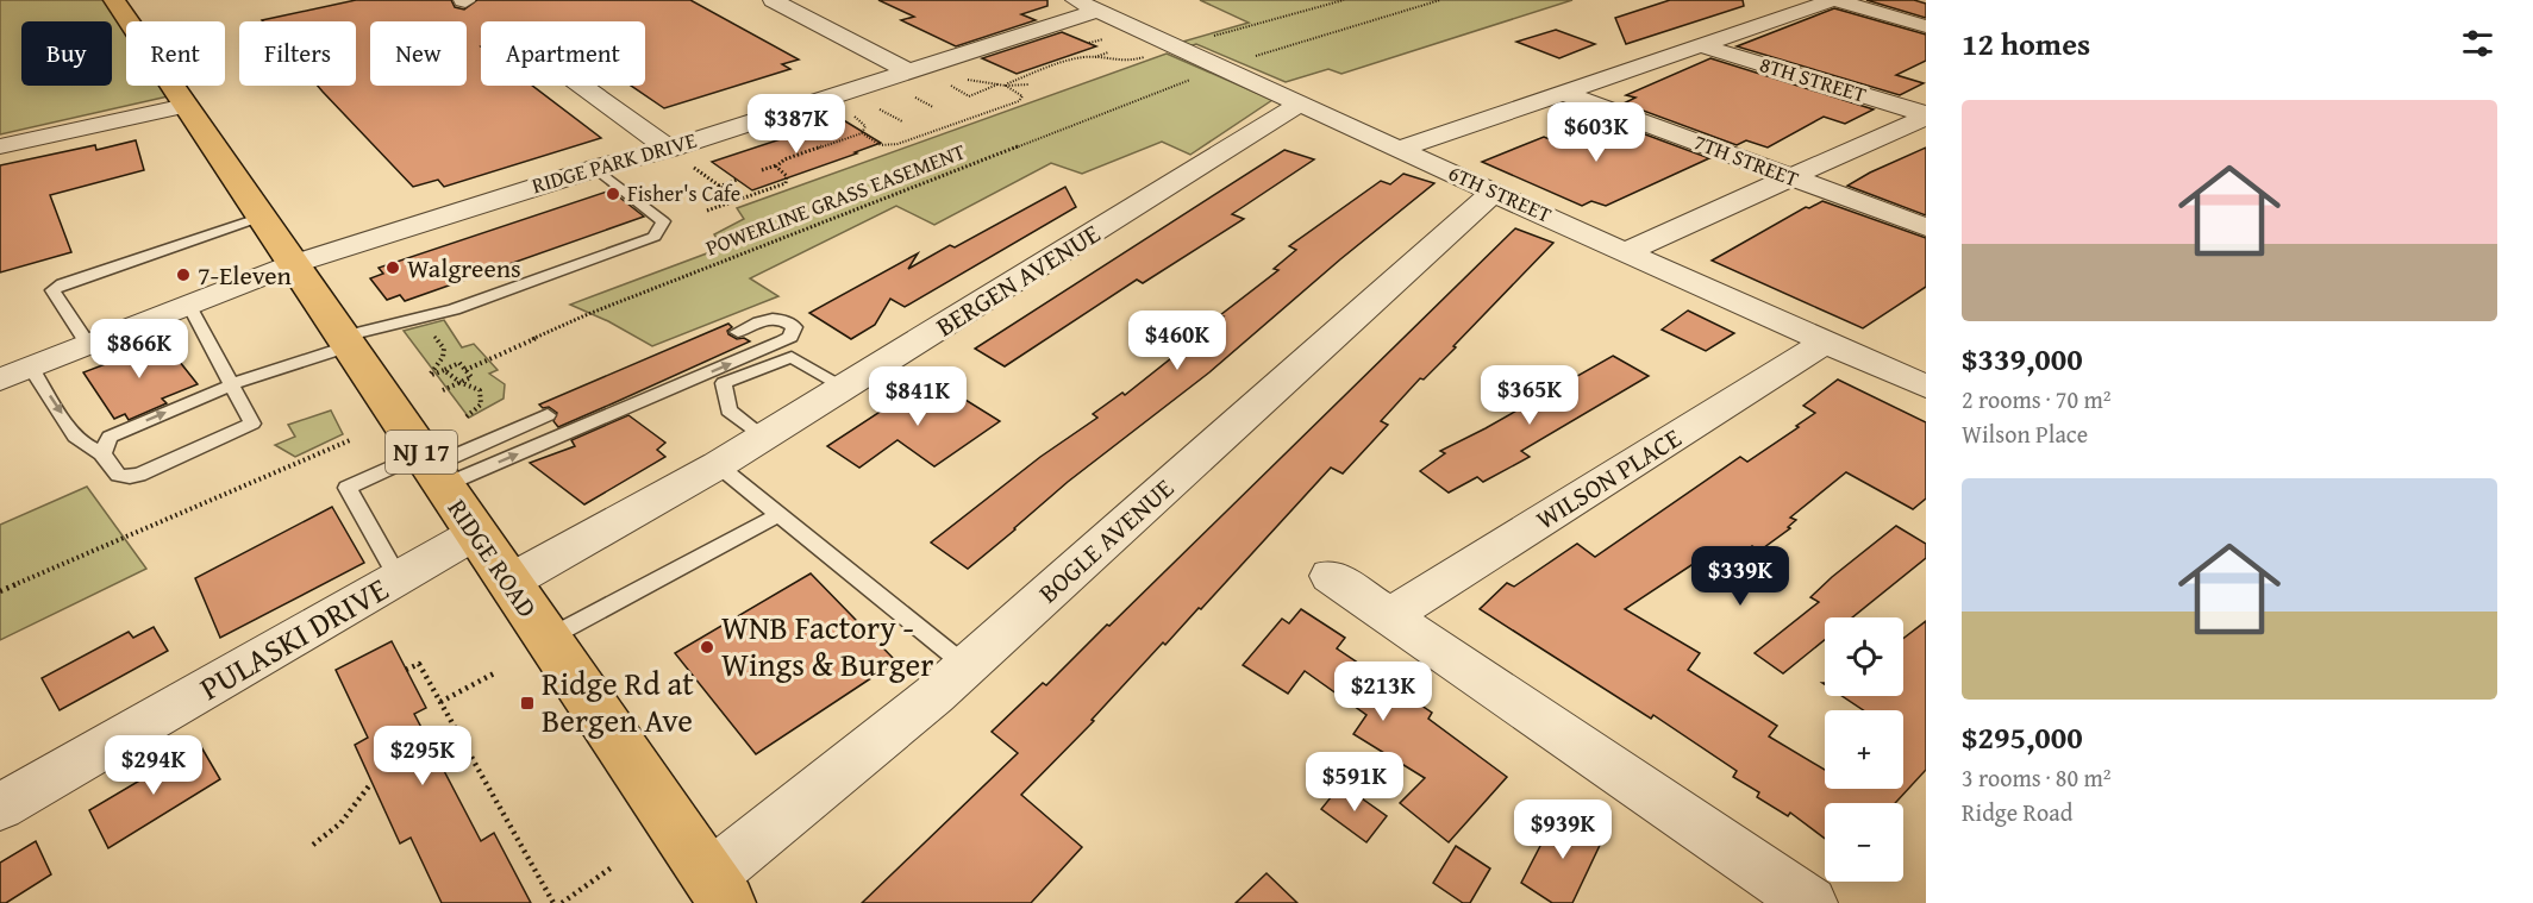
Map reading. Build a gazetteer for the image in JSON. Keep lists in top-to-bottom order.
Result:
{
  "streets": {
    "main road": ["NJ 17", "RIDGE ROAD"],
    "street": [
      "8TH STREET",
      "7TH STREET",
      "RIDGE PARK DRIVE",
      "6TH STREET",
      "BERGEN AVENUE",
      "WILSON PLACE",
      "BOGLE AVENUE",
      "PULASKI DRIVE"
    ],
    "path": ["POWERLINE GRASS EASEMENT"]
  },
  "crossings": [
    ["RIDGE PARK DRIVE", "6TH STREET"],
    ["RIDGE PARK DRIVE", "RIDGE ROAD"],
    ["6TH STREET", "POWERLINE GRASS EASEMENT"],
    ["6TH STREET", "BERGEN AVENUE"],
    ["6TH STREET", "WILSON PLACE"],
    ["6TH STREET", "BOGLE AVENUE"],
    ["BERGEN AVENUE", "RIDGE ROAD"],
    ["BOGLE AVENUE", "RIDGE ROAD"],
    ["RIDGE ROAD", "PULASKI DRIVE"]
  ],
  "places": {
    "other": [
      "Fisher's Cafe",
      "Walgreens",
      "7-Eleven",
      "WNB Factory - Wings & Burger"
    ],
    "transit": ["Ridge Rd at Bergen Ave"]
  },
  "page": {
    "heading": "12 homes",
    "chip": [
      "Buy",
      "Rent",
      "Filters",
      "New",
      "Apartment"
    ],
    "list": [
      {
        "name": "$339,000",
        "note": "2 rooms · 70 m² · Wilson Place"
      },
      {
        "name": "$295,000",
        "note": "3 rooms · 80 m² · Ridge Road"
      }
    ],
    "price": [
      "$387K",
      "$603K",
      "$460K",
      "$866K",
      "$365K",
      "$841K",
      "$339K",
      "$213K",
      "$295K",
      "$294K",
      "$591K",
      "$939K"
    ],
    "map_buttons": ["+", "−"]
  }
}
